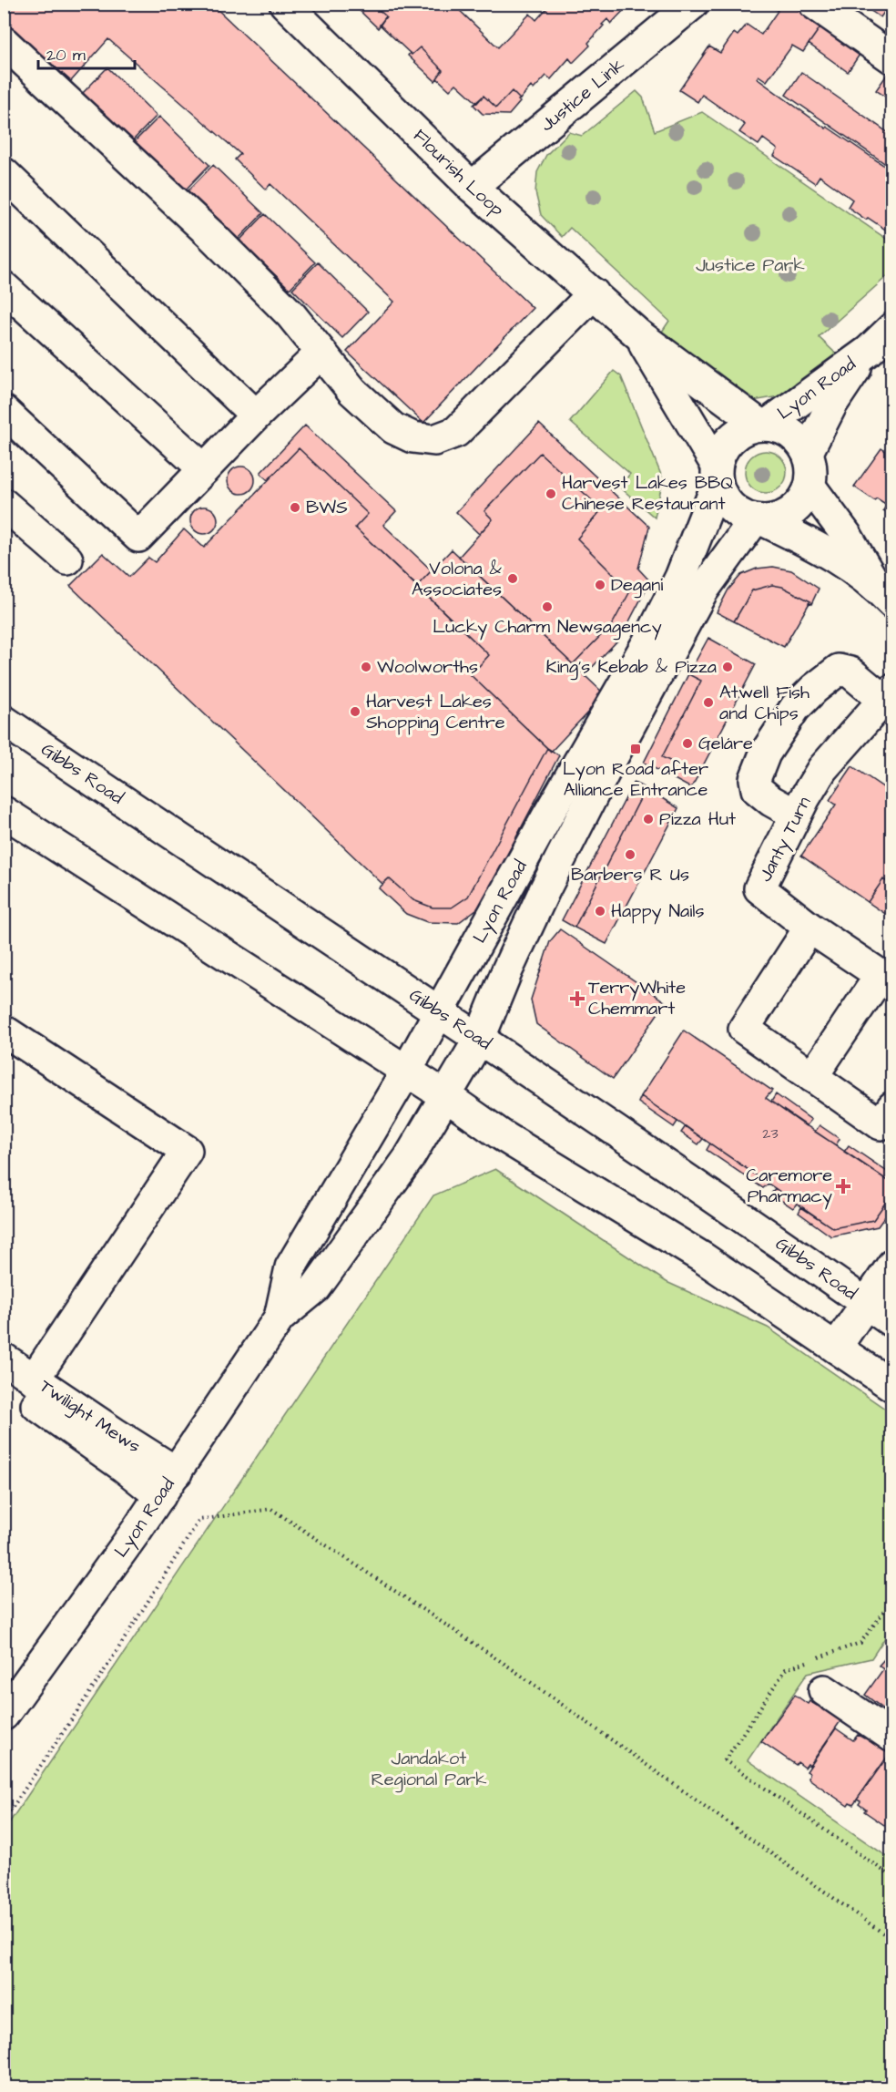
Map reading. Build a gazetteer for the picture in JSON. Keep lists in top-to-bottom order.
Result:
{
  "streets": {
    "street": [
      "Justice Link",
      "Flourish Loop",
      "Lyon Road",
      "Gibbs Road",
      "Janty Turn",
      "Twilight Mews"
    ]
  },
  "crossings": [
    ["Justice Link", "Flourish Loop"],
    ["Flourish Loop", "Lyon Road"],
    ["Lyon Road", "Gibbs Road"],
    ["Lyon Road", "Twilight Mews"]
  ],
  "parks": ["Justice Park", "Jandakot Regional Park"],
  "places": {
    "other": [
      "Harvest Lakes BBQ Chinese Restaurant",
      "BWS",
      "Volona & Associates",
      "Degani",
      "Lucky Charm Newsagency",
      "Woolworths",
      "King's Kebab & Pizza",
      "Atwell Fish and Chips",
      "Harvest Lakes Shopping Centre",
      "Geláre",
      "Pizza Hut",
      "Barbers R Us",
      "Happy Nails"
    ],
    "transit": ["Lyon Road after Alliance Entrance"],
    "health": ["TerryWhite Chemmart", "Caremore Pharmacy"]
  },
  "house_numbers": ["23"],
  "scale_bar": "20 m"
}
